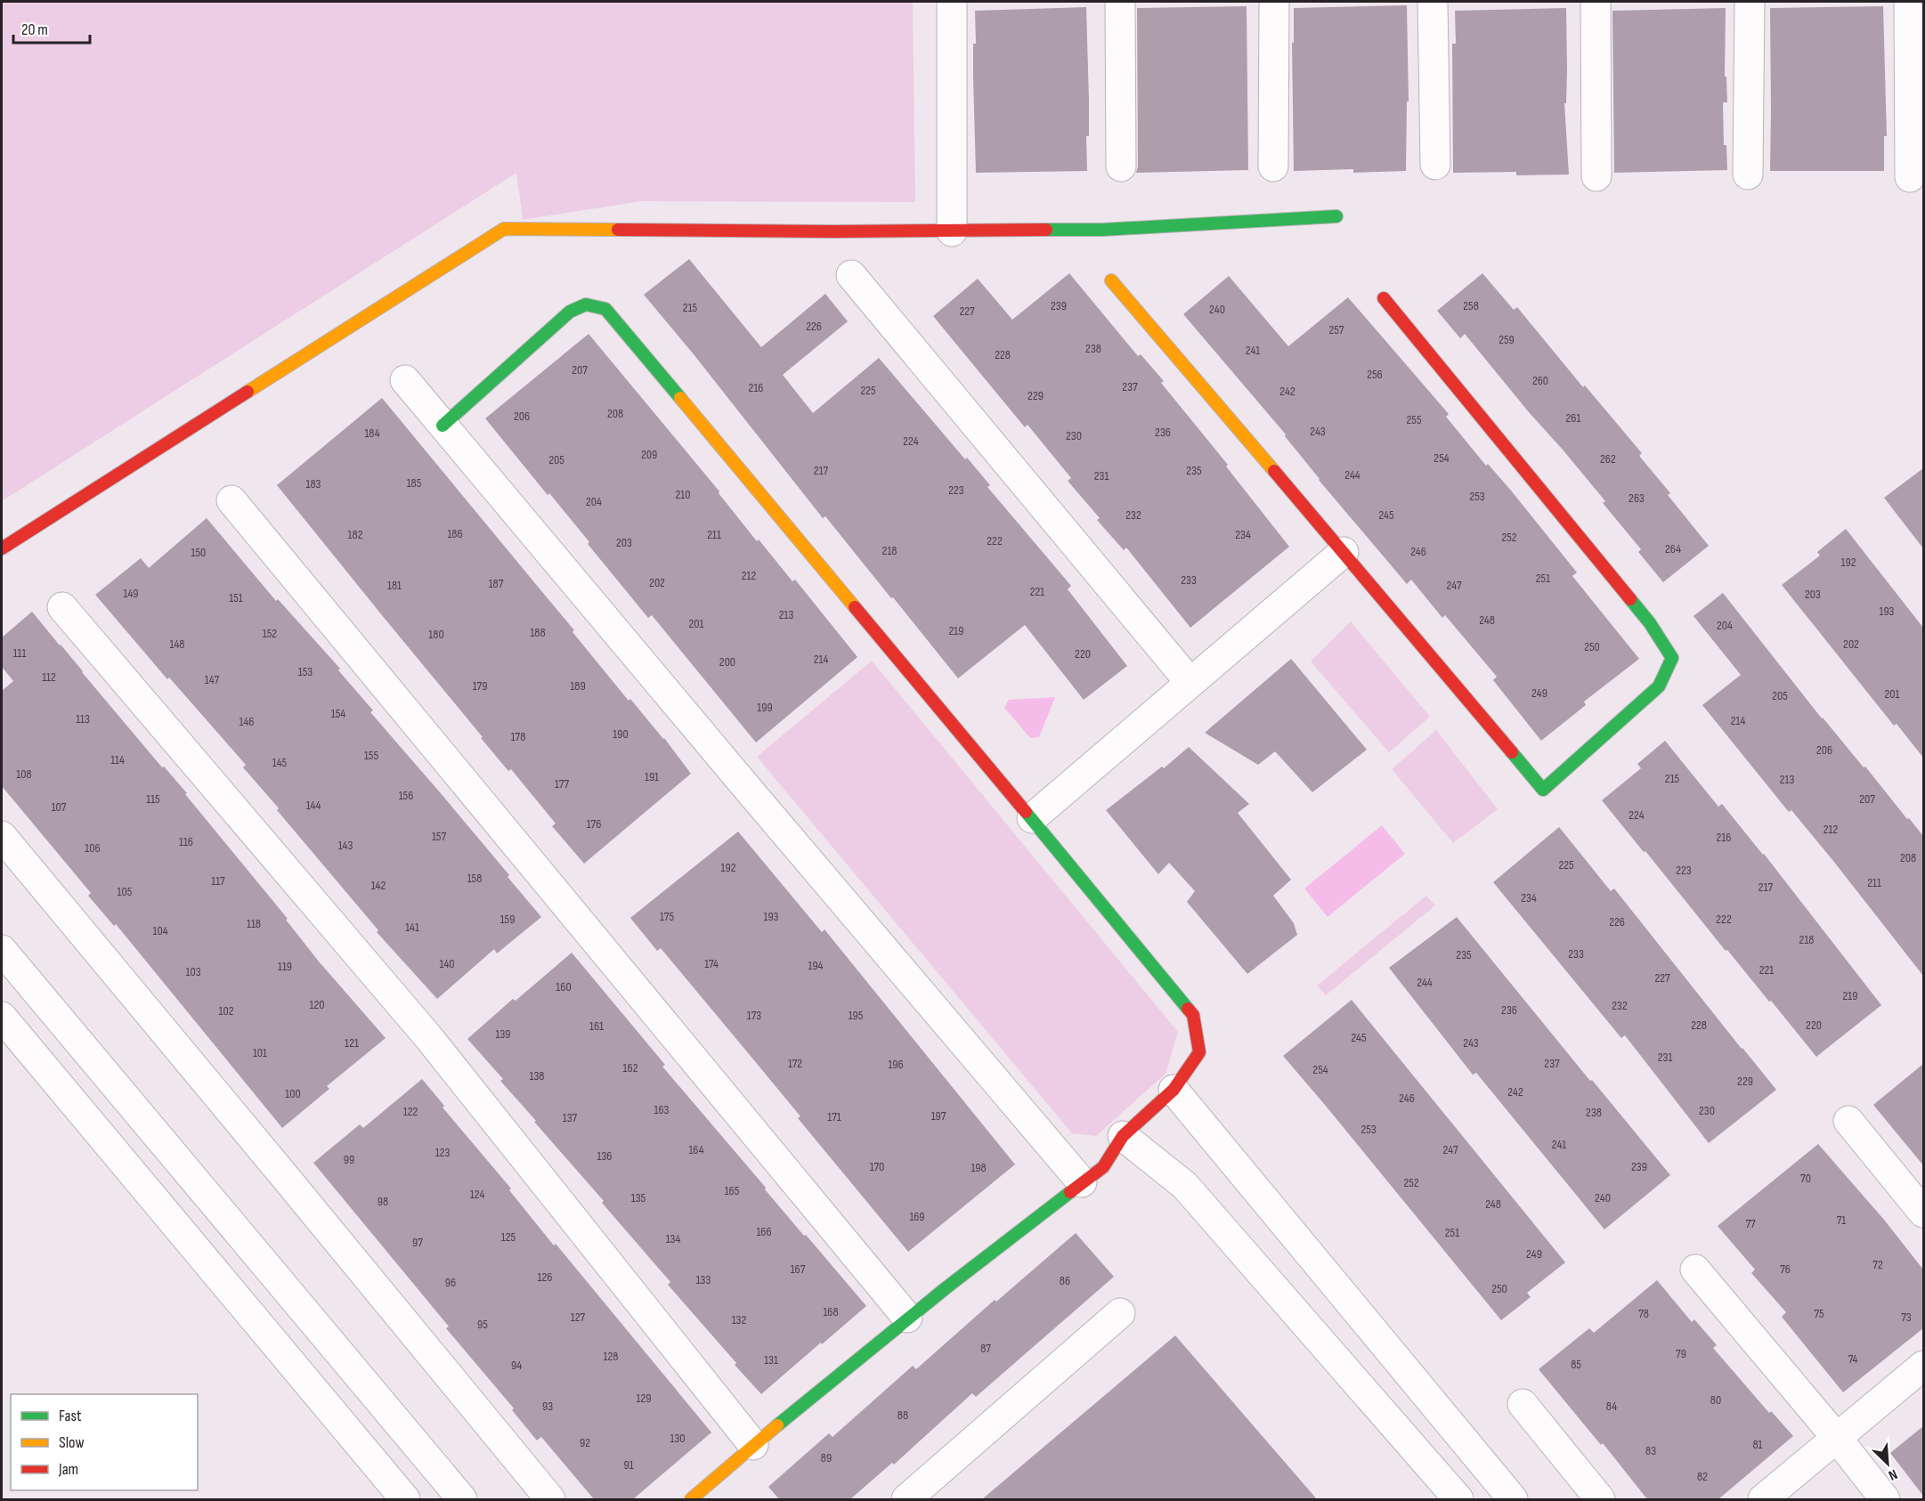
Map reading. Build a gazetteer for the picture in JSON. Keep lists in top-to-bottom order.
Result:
{
  "house_numbers": [
    "239",
    "258",
    "215",
    "240",
    "227",
    "226",
    "257",
    "259",
    "238",
    "241",
    "228",
    "207",
    "256",
    "260",
    "237",
    "216",
    "225",
    "242",
    "229",
    "208",
    "206",
    "261",
    "255",
    "243",
    "236",
    "184",
    "230",
    "224",
    "209",
    "254",
    "262",
    "205",
    "217",
    "235",
    "244",
    "231",
    "185",
    "183",
    "223",
    "210",
    "253",
    "263",
    "204",
    "232",
    "245",
    "186",
    "182",
    "211",
    "234",
    "252",
    "222",
    "203",
    "264",
    "218",
    "246",
    "150",
    "192",
    "212",
    "251",
    "233",
    "202",
    "187",
    "181",
    "247",
    "221",
    "149",
    "203",
    "151",
    "193",
    "213",
    "248",
    "201",
    "204",
    "219",
    "188",
    "152",
    "180",
    "148",
    "202",
    "250",
    "111",
    "220",
    "214",
    "200",
    "153",
    "112",
    "147",
    "179",
    "189",
    "249",
    "201",
    "205",
    "199",
    "154",
    "113",
    "214",
    "146",
    "190",
    "178",
    "206",
    "155",
    "114",
    "145",
    "108",
    "191",
    "215",
    "213",
    "177",
    "156",
    "115",
    "207",
    "144",
    "107",
    "224",
    "176",
    "212",
    "157",
    "216",
    "116",
    "143",
    "106",
    "208",
    "225",
    "192",
    "223",
    "158",
    "117",
    "211",
    "142",
    "217",
    "105",
    "234",
    "175",
    "193",
    "159",
    "222",
    "226",
    "118",
    "141",
    "104",
    "218",
    "233",
    "235",
    "140",
    "174",
    "194",
    "119",
    "221",
    "103",
    "227",
    "244",
    "160",
    "219",
    "120",
    "232",
    "236",
    "102",
    "173",
    "195",
    "228",
    "220",
    "161",
    "139",
    "245",
    "121",
    "243",
    "101",
    "231",
    "172",
    "237",
    "196",
    "162",
    "254",
    "138",
    "229",
    "242",
    "100",
    "246",
    "163",
    "230",
    "122",
    "238",
    "197",
    "171",
    "137",
    "253",
    "241",
    "164",
    "247",
    "123",
    "136",
    "99",
    "170",
    "239",
    "198",
    "70",
    "252",
    "165",
    "124",
    "135",
    "240",
    "98",
    "248",
    "169",
    "71",
    "77",
    "166",
    "251",
    "125",
    "134",
    "97",
    "249",
    "72",
    "167",
    "76",
    "126",
    "133",
    "86",
    "96",
    "250",
    "168",
    "78",
    "75",
    "127",
    "73",
    "132",
    "95",
    "87",
    "79",
    "128",
    "74",
    "131",
    "85",
    "94",
    "129",
    "80",
    "93",
    "84",
    "88",
    "130",
    "92",
    "81",
    "83",
    "89",
    "91",
    "82"
  ],
  "legend": ["Fast", "Slow", "Jam"],
  "scale_bar": "20 m",
  "north": "bottom right"
}
